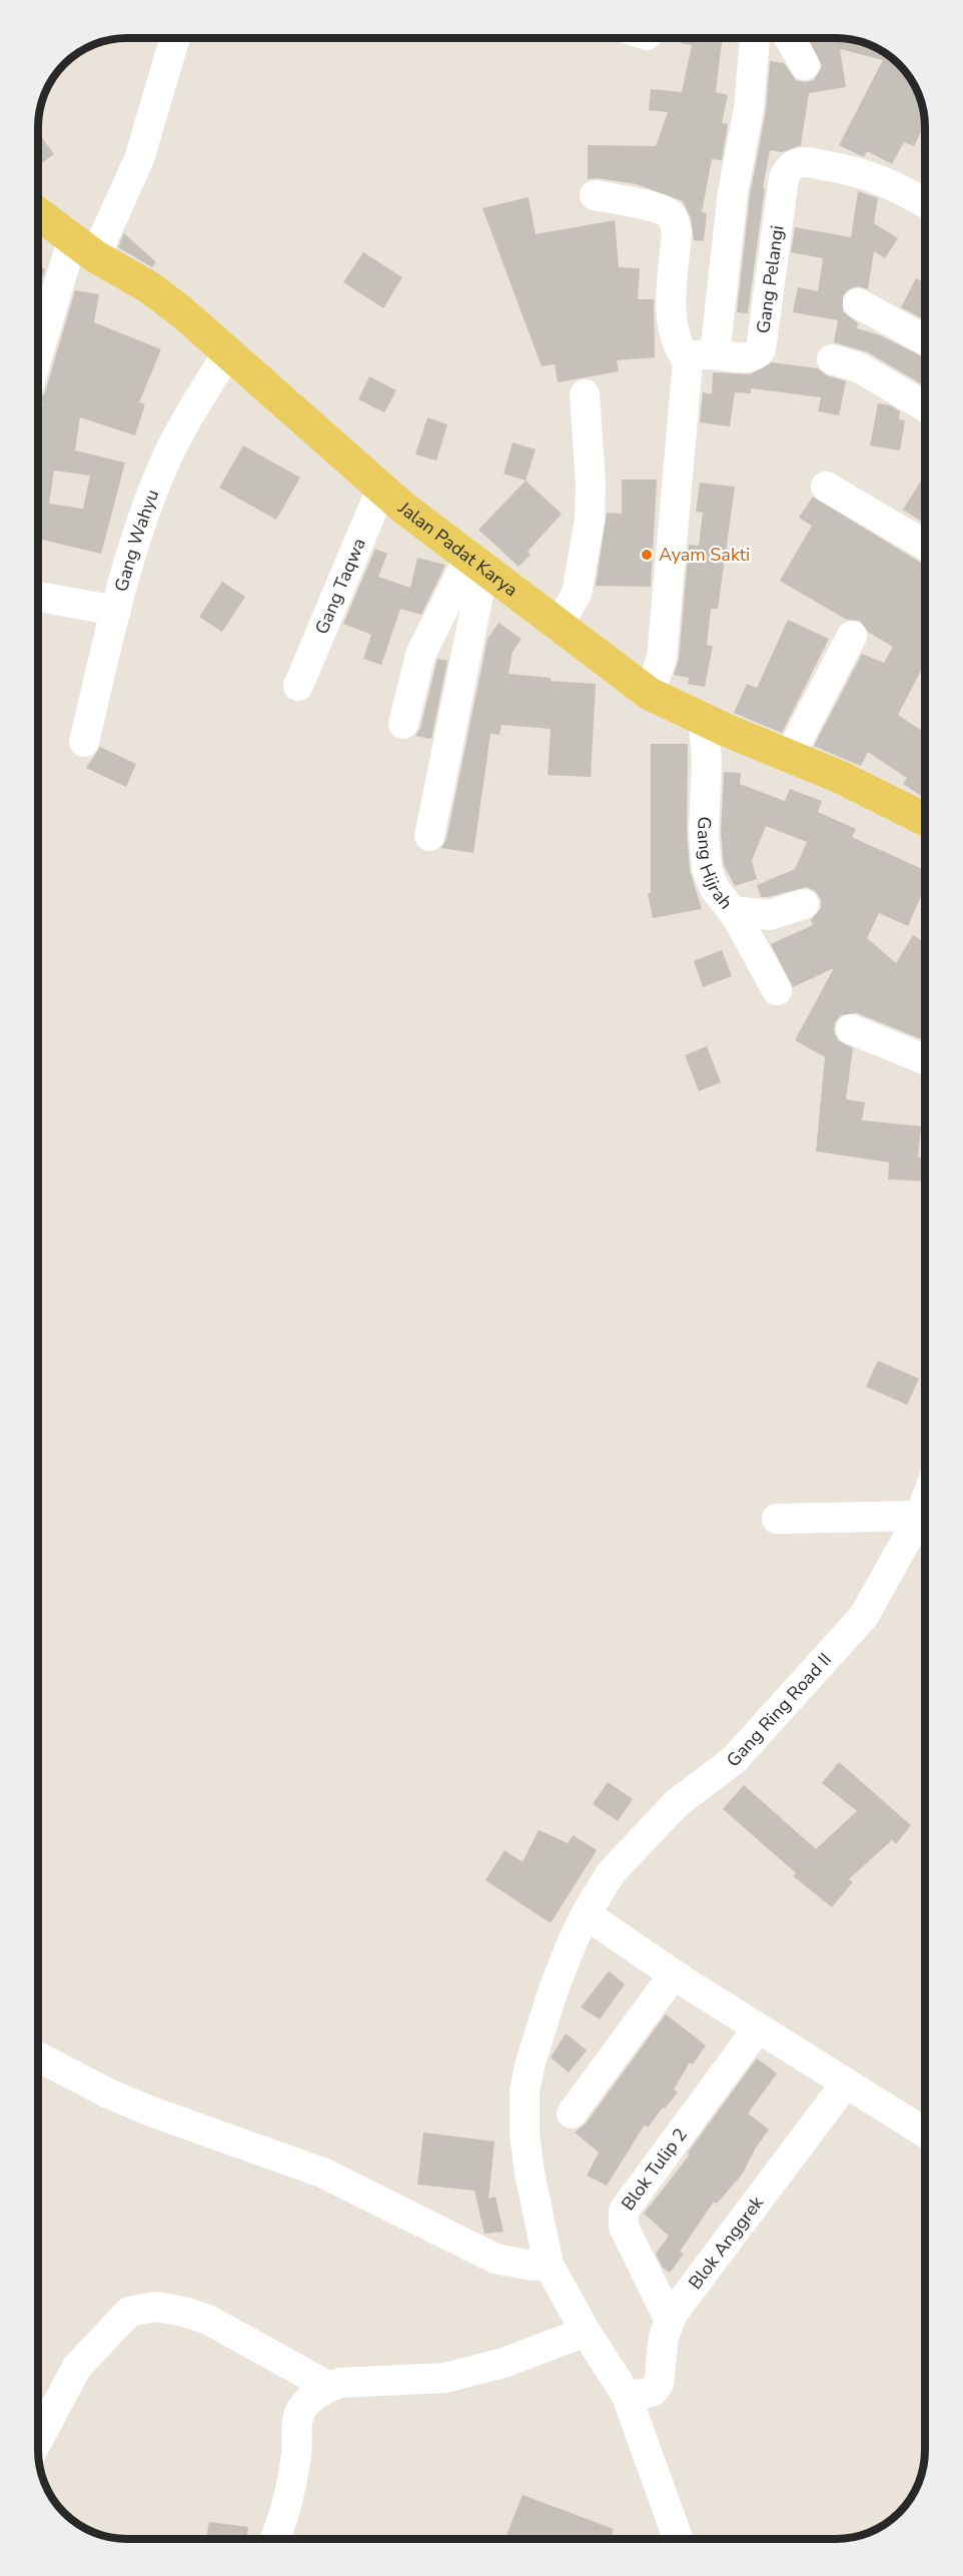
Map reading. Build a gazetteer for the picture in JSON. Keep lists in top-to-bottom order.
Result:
{
  "streets": {
    "main road": ["Jalan Padat Karya"],
    "street": [
      "Gang Pelangi",
      "Gang Wahyu",
      "Gang Taqwa",
      "Gang Hijrah",
      "Gang Ring Road II",
      "Blok Tulip 2",
      "Blok Anggrek"
    ]
  },
  "crossings": [
    ["Gang Wahyu", "Jalan Padat Karya"],
    ["Jalan Padat Karya", "Gang Taqwa"],
    ["Jalan Padat Karya", "Gang Hijrah"],
    ["Gang Ring Road II", "Blok Anggrek"],
    ["Blok Tulip 2", "Blok Anggrek"]
  ],
  "places": ["Ayam Sakti"]
}
